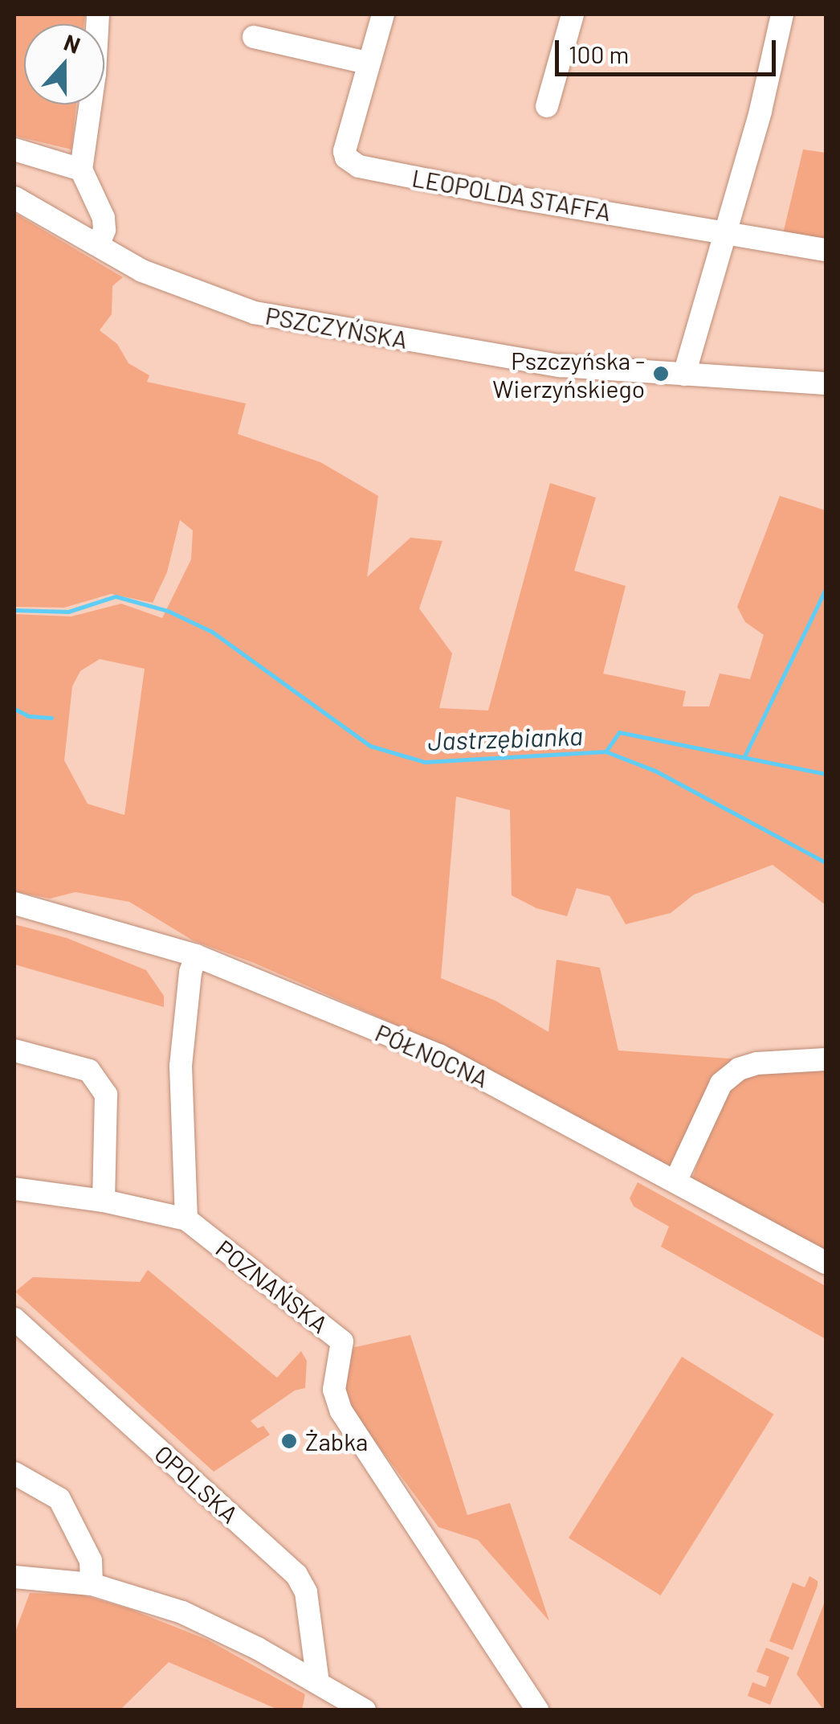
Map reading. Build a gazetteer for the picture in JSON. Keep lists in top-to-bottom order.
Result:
{
  "streets": {
    "street": [
      "LEOPOLDA STAFFA",
      "PSZCZYŃSKA",
      "PÓŁNOCNA",
      "POZNAŃSKA",
      "OPOLSKA"
    ]
  },
  "water": ["Jastrzębianka"],
  "places": ["Pszczyńska - Wierzyńskiego", "Żabka"],
  "scale_bar": "100 m",
  "north": "top"
}
